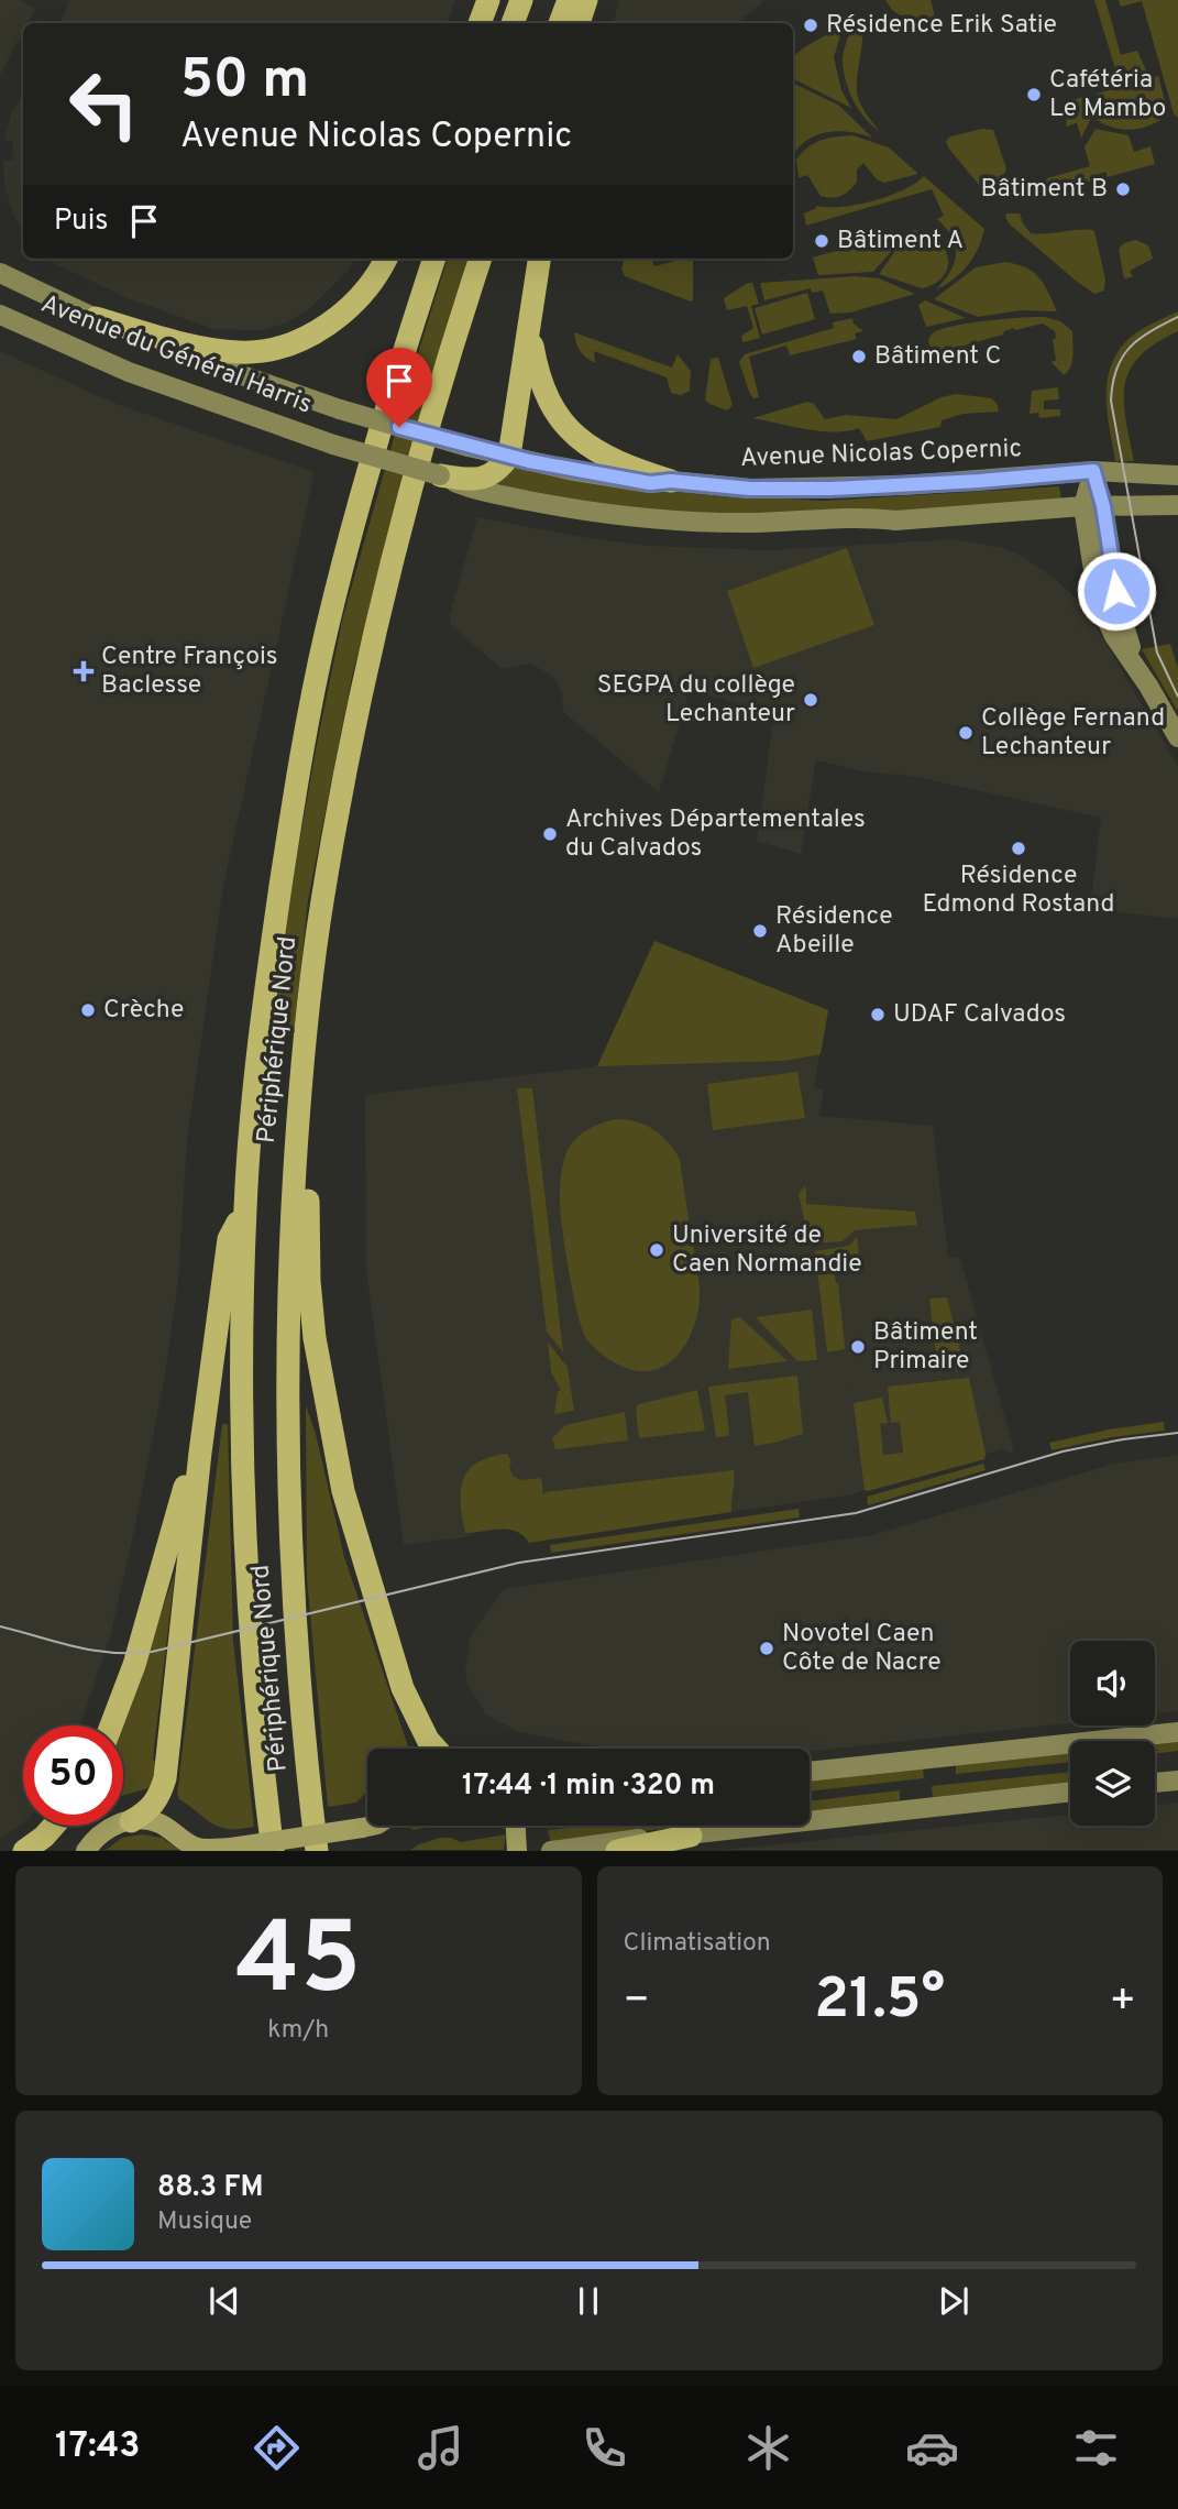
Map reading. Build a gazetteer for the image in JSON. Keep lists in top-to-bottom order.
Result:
{
  "streets": {
    "highway": ["Périphérique Nord"],
    "main road": ["Avenue du Général Harris", "Avenue Nicolas Copernic"]
  },
  "crossings": [
    ["Avenue du Général Harris", "Avenue Nicolas Copernic"]
  ],
  "places": {
    "other": [
      "Résidence Erik Satie",
      "Cafétéria Le Mambo",
      "Bâtiment B",
      "Bâtiment A",
      "Bâtiment C",
      "SEGPA du collège Lechanteur",
      "Collège Fernand Lechanteur",
      "Archives Départementales du Calvados",
      "Résidence Edmond Rostand",
      "Résidence Abeille",
      "Crèche",
      "UDAF Calvados",
      "Université de Caen Normandie",
      "Bâtiment Primaire",
      "Novotel Caen Côte de Nacre"
    ],
    "health": ["Centre François Baclesse"]
  },
  "page": {
    "turn": ["50 m", "Avenue Nicolas Copernic"],
    "then": "Puis",
    "limit": "50",
    "trip": "17:44 · 1 min · 320 m",
    "tile": [
      ["45", "km/h"],
      "Climatisation"
    ],
    "heat": ["−", "21.5°", "+"],
    "song": ["88.3 FM", "Musique"],
    "tabs": "17:43"
  }
}
